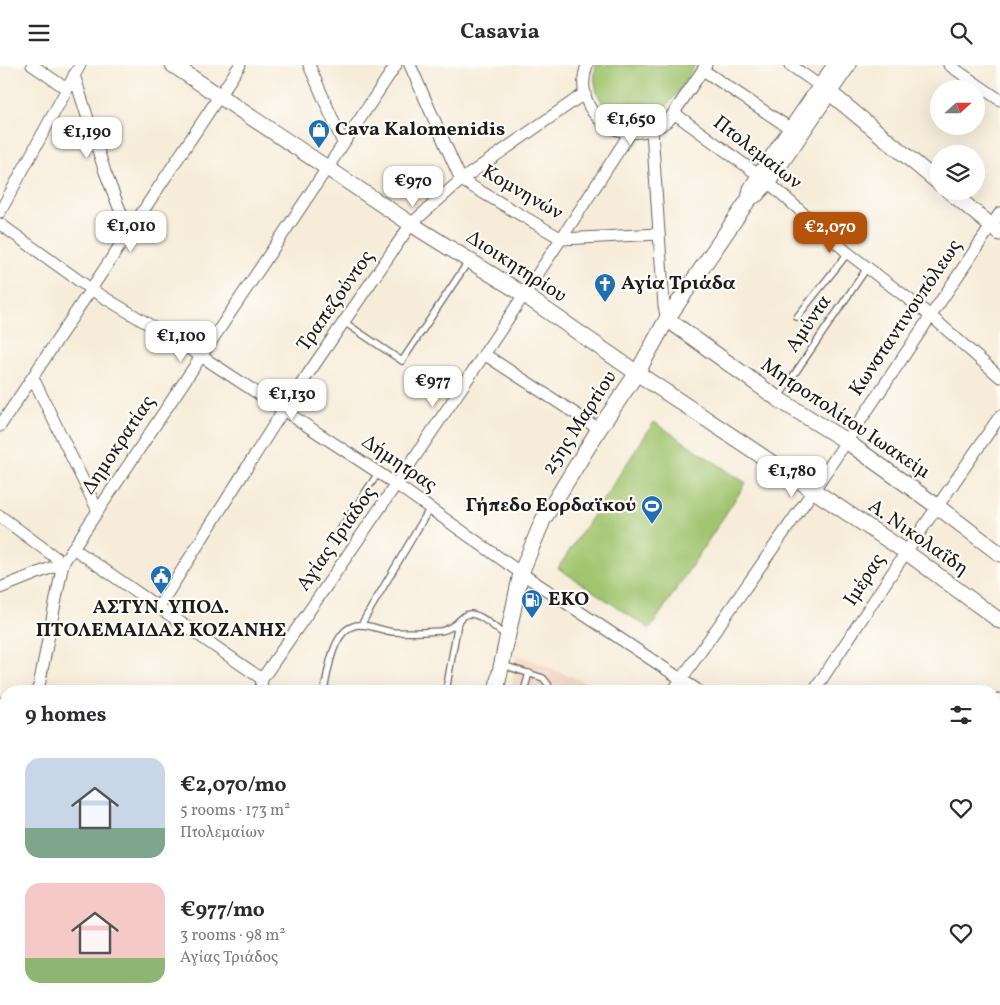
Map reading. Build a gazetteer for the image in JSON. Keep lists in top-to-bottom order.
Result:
{
  "streets": {
    "street": [
      "Πτολεμαίων",
      "Κομνηνών",
      "Διοικητηρίου",
      "Τραπεζούντος",
      "Κωνσταντινουπόλεως",
      "Μητροπολίτου Ιωακείμ",
      "25ης Μαρτίου",
      "Δημοκρατίας",
      "Δήμητρας",
      "Α. Νικολαΐδη",
      "Αγίας Τριάδος",
      "Ιμέρας"
    ],
    "lane": ["Αμύντα"]
  },
  "crossings": [
    ["Πτολεμαίων", "Κωνσταντινουπόλεως"],
    ["Πτολεμαίων", "Αμύντα"],
    ["Πτολεμαίων", "25ης Μαρτίου"],
    ["Κομνηνών", "Τραπεζούντος"],
    ["Κομνηνών", "Αγίας Τριάδος"],
    ["Διοικητηρίου", "Τραπεζούντος"],
    ["Διοικητηρίου", "25ης Μαρτίου"],
    ["Διοικητηρίου", "Δημοκρατίας"],
    ["Διοικητηρίου", "Α. Νικολαΐδη"],
    ["Διοικητηρίου", "Αγίας Τριάδος"],
    ["Τραπεζούντος", "Δήμητρας"],
    ["Κωνσταντινουπόλεως", "Μητροπολίτου Ιωακείμ"],
    ["Κωνσταντινουπόλεως", "Δήμητρας"],
    ["Κωνσταντινουπόλεως", "Α. Νικολαΐδη"],
    ["Αμύντα", "Μητροπολίτου Ιωακείμ"],
    ["Μητροπολίτου Ιωακείμ", "25ης Μαρτίου"],
    ["Μητροπολίτου Ιωακείμ", "Ιμέρας"],
    ["25ης Μαρτίου", "Δήμητρας"],
    ["25ης Μαρτίου", "Α. Νικολαΐδη"],
    ["Δημοκρατίας", "Δήμητρας"],
    ["Δήμητρας", "Αγίας Τριάδος"],
    ["Α. Νικολαΐδη", "Ιμέρας"]
  ],
  "places": {
    "shop": ["Cava Kalomenidis"],
    "church": ["Αγία Τριάδα"],
    "sports": ["Γήπεδο Εορδαϊκού"],
    "public building": ["ΑΣΤΥΝ. ΥΠΟΔ. ΠΤΟΛΕΜΑΙΔΑΣ ΚΟΖΑΝΗΣ"],
    "fuel station": ["EKO"]
  },
  "north": "right",
  "page": {
    "header": "Casavia",
    "price": [
      "€1,650",
      "€1,190",
      "€970",
      "€1,010",
      "€2,070",
      "€1,100",
      "€977",
      "€1,130",
      "€1,780"
    ],
    "heading": "9 homes",
    "list": [
      {
        "name": "€2,070/mo",
        "note": "5 rooms · 173 m² · Πτολεμαίων"
      },
      {
        "name": "€977/mo",
        "note": "3 rooms · 98 m² · Αγίας Τριάδος"
      }
    ]
  }
}
